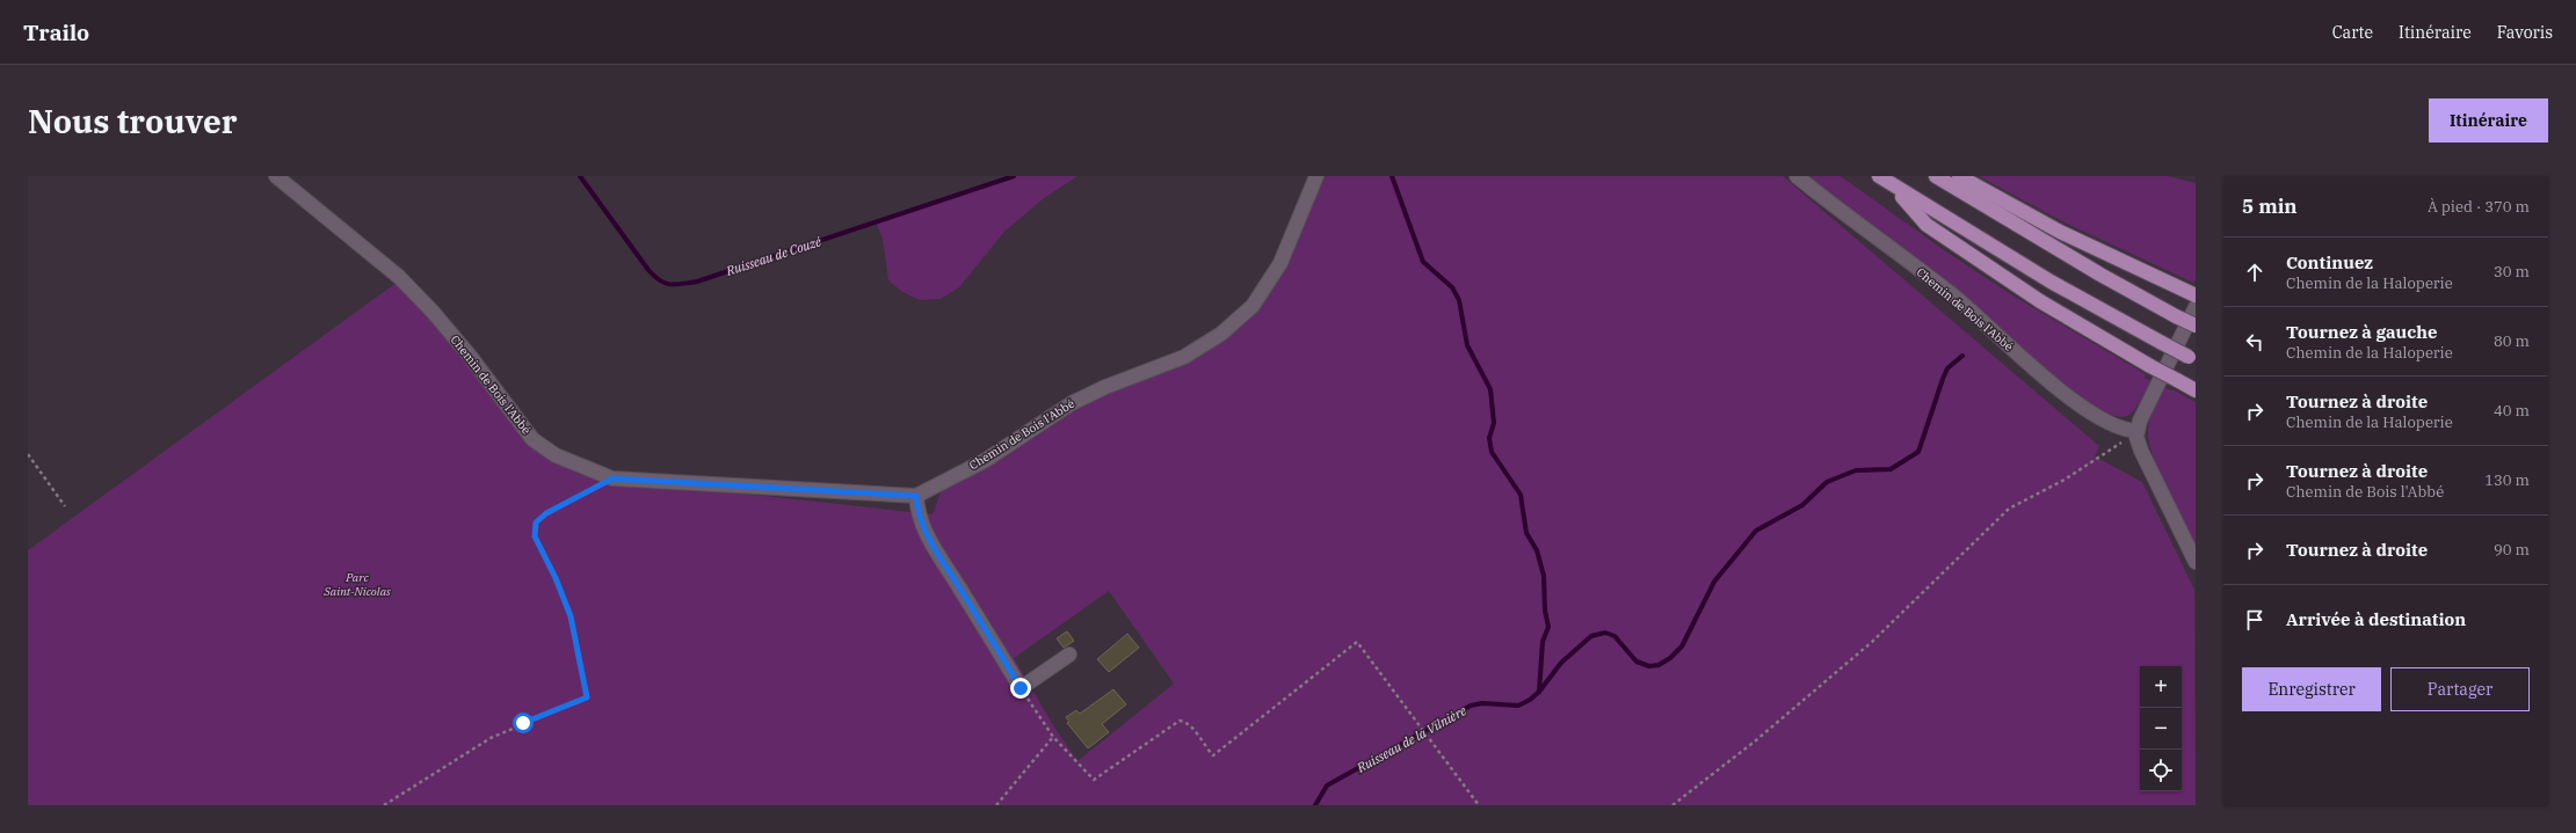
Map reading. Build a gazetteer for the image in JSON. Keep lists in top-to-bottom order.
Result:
{
  "streets": {
    "street": ["Chemin de Bois l'Abbé"]
  },
  "water": ["Ruisseau de Couzé", "Ruisseau de la Vilnière"],
  "parks": ["Parc Saint-Nicolas"],
  "page": {
    "header": "Trailo",
    "nav": ["Carte", "Itinéraire", "Favoris"],
    "buttons": [
      "Itinéraire",
      ["Enregistrer", "Partager"]
    ],
    "title": "Nous trouver",
    "heading": ["5 min", "À pied · 370 m"],
    "list": [
      ["Continuez", "Chemin de la Haloperie", "30 m"],
      ["Tournez à gauche", "Chemin de la Haloperie", "80 m"],
      ["Tournez à droite", "Chemin de la Haloperie", "40 m"],
      ["Tournez à droite", "Chemin de Bois l'Abbé", "130 m"],
      ["Tournez à droite", "90 m"],
      "Arrivée à destination"
    ],
    "map_buttons": ["+", "−"]
  }
}
